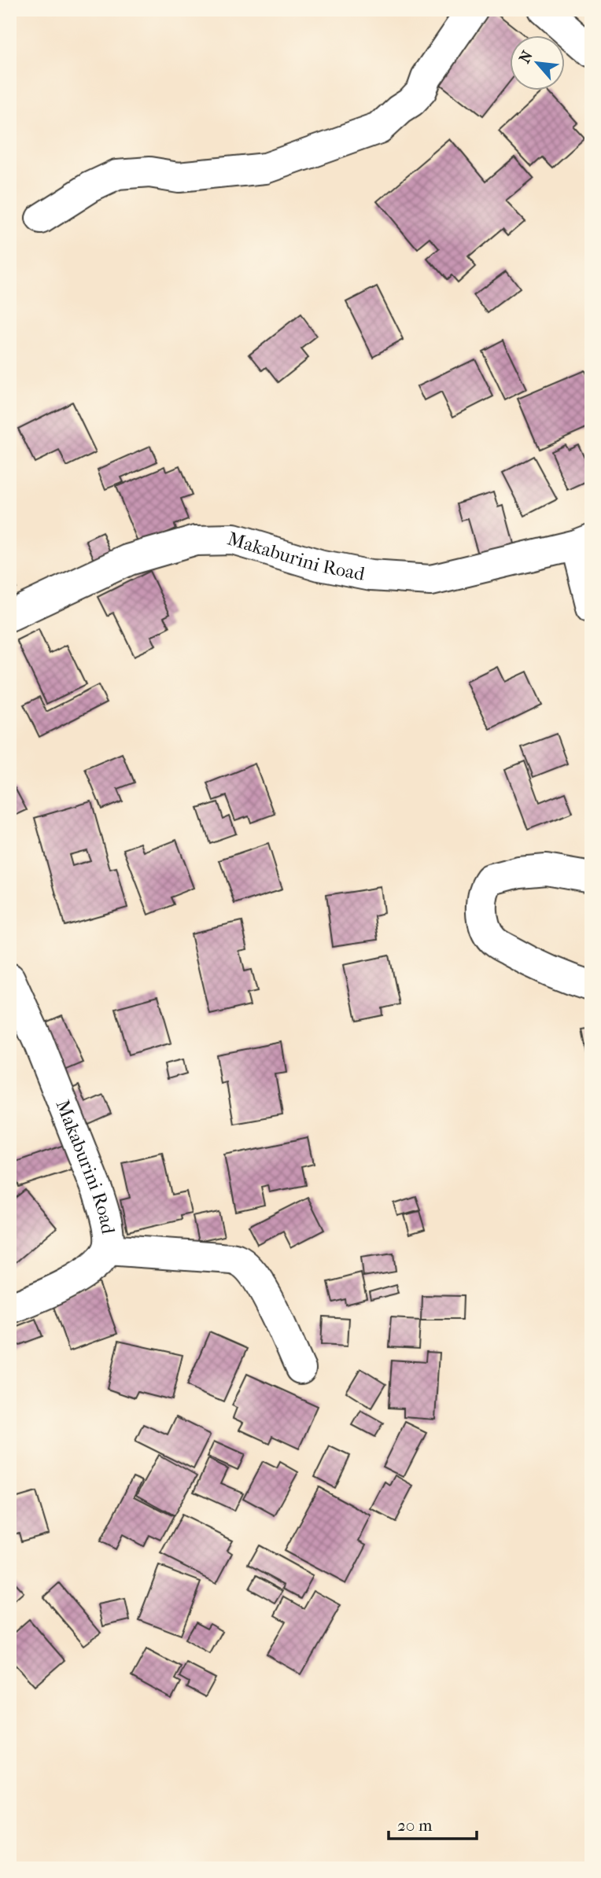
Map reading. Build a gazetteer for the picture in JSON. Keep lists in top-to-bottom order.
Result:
{
  "streets": {
    "street": ["Makaburini Road"]
  },
  "scale_bar": "20 m",
  "north": "top left"
}
